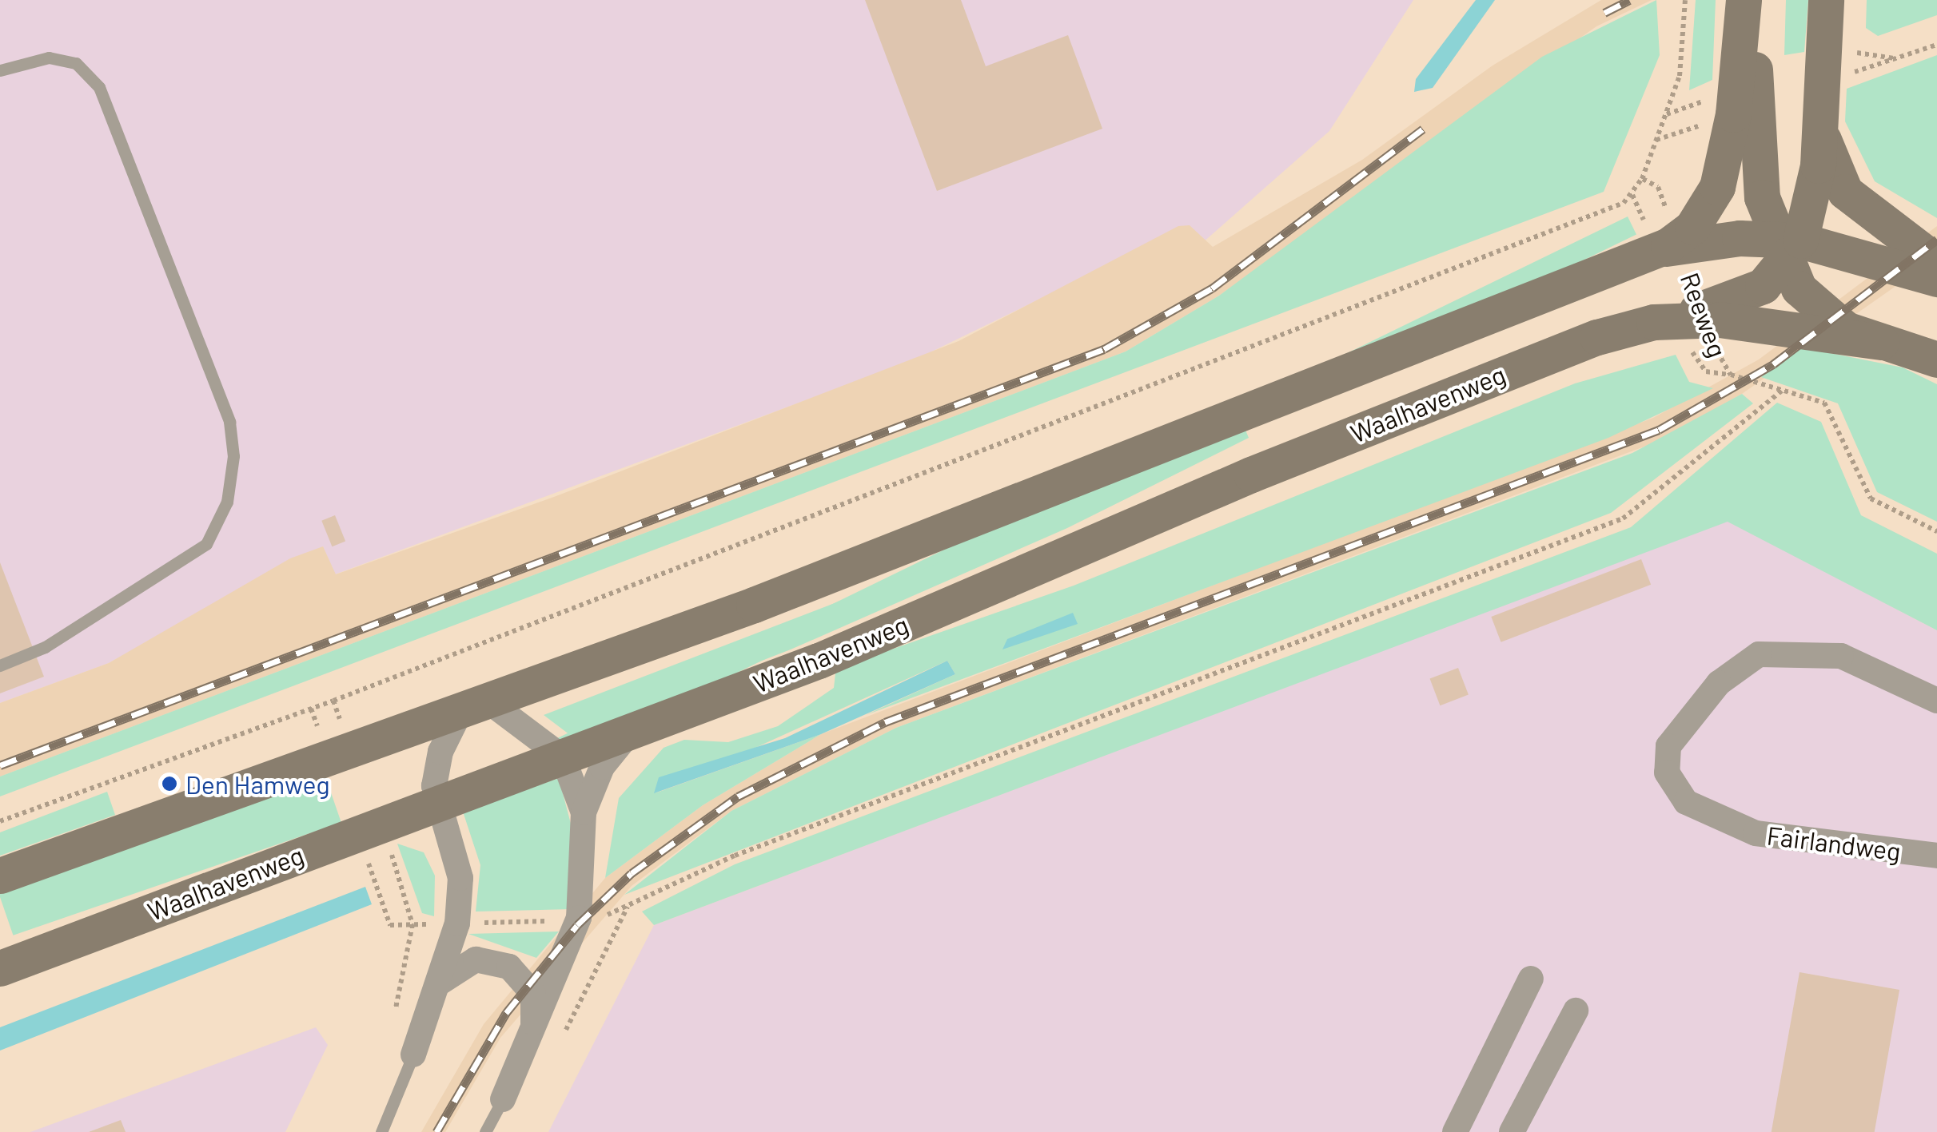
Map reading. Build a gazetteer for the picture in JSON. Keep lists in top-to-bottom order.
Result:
{
  "streets": {
    "street": ["Reeweg", "Waalhavenweg", "Fairlandweg"]
  },
  "crossings": [
    ["Reeweg", "Waalhavenweg"]
  ],
  "places": ["Den Hamweg"]
}
